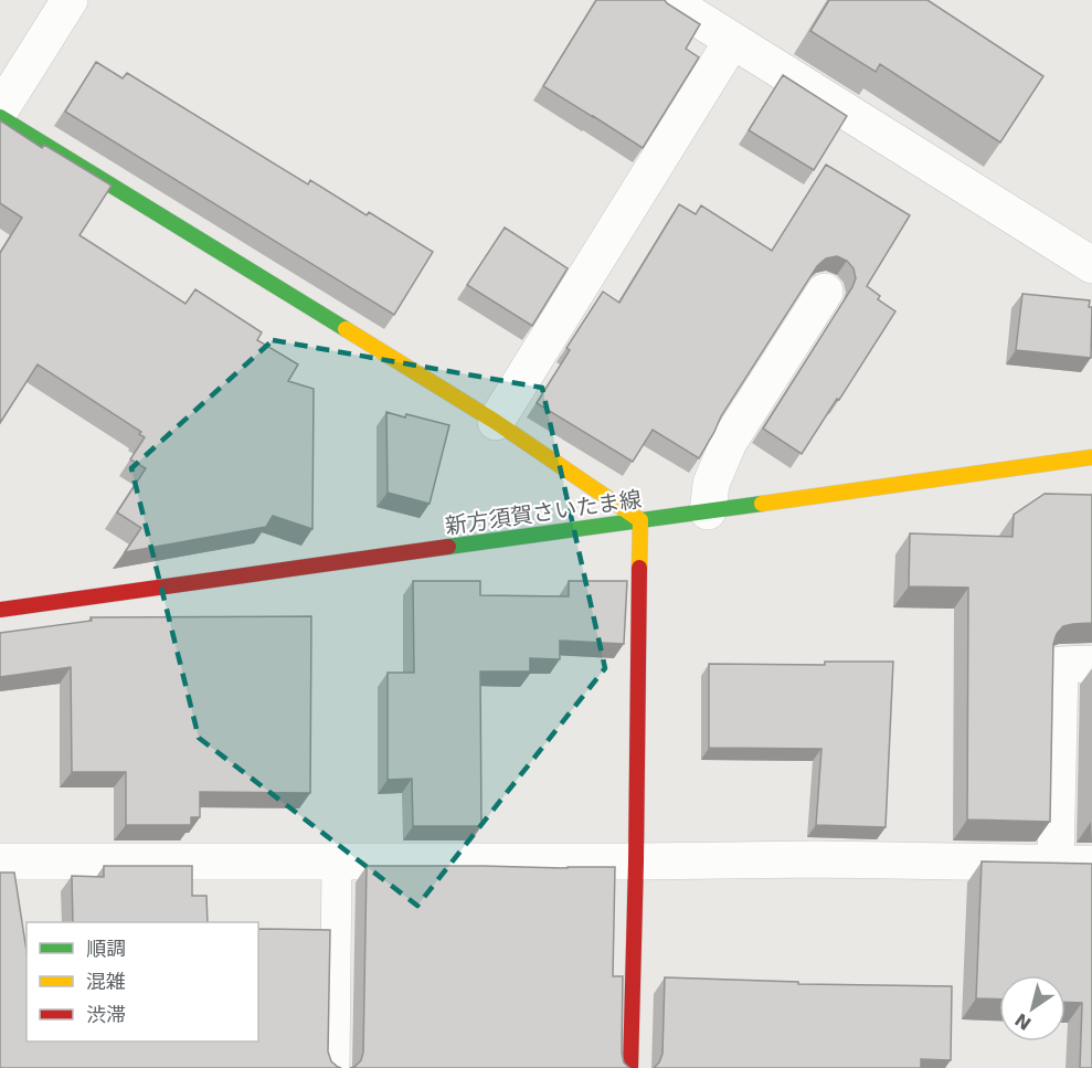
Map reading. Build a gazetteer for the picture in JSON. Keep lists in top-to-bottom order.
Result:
{
  "streets": {
    "street": ["新方須賀さいたま線"]
  },
  "legend": ["順調", "混雑", "渋滞"],
  "north": "bottom left"
}
